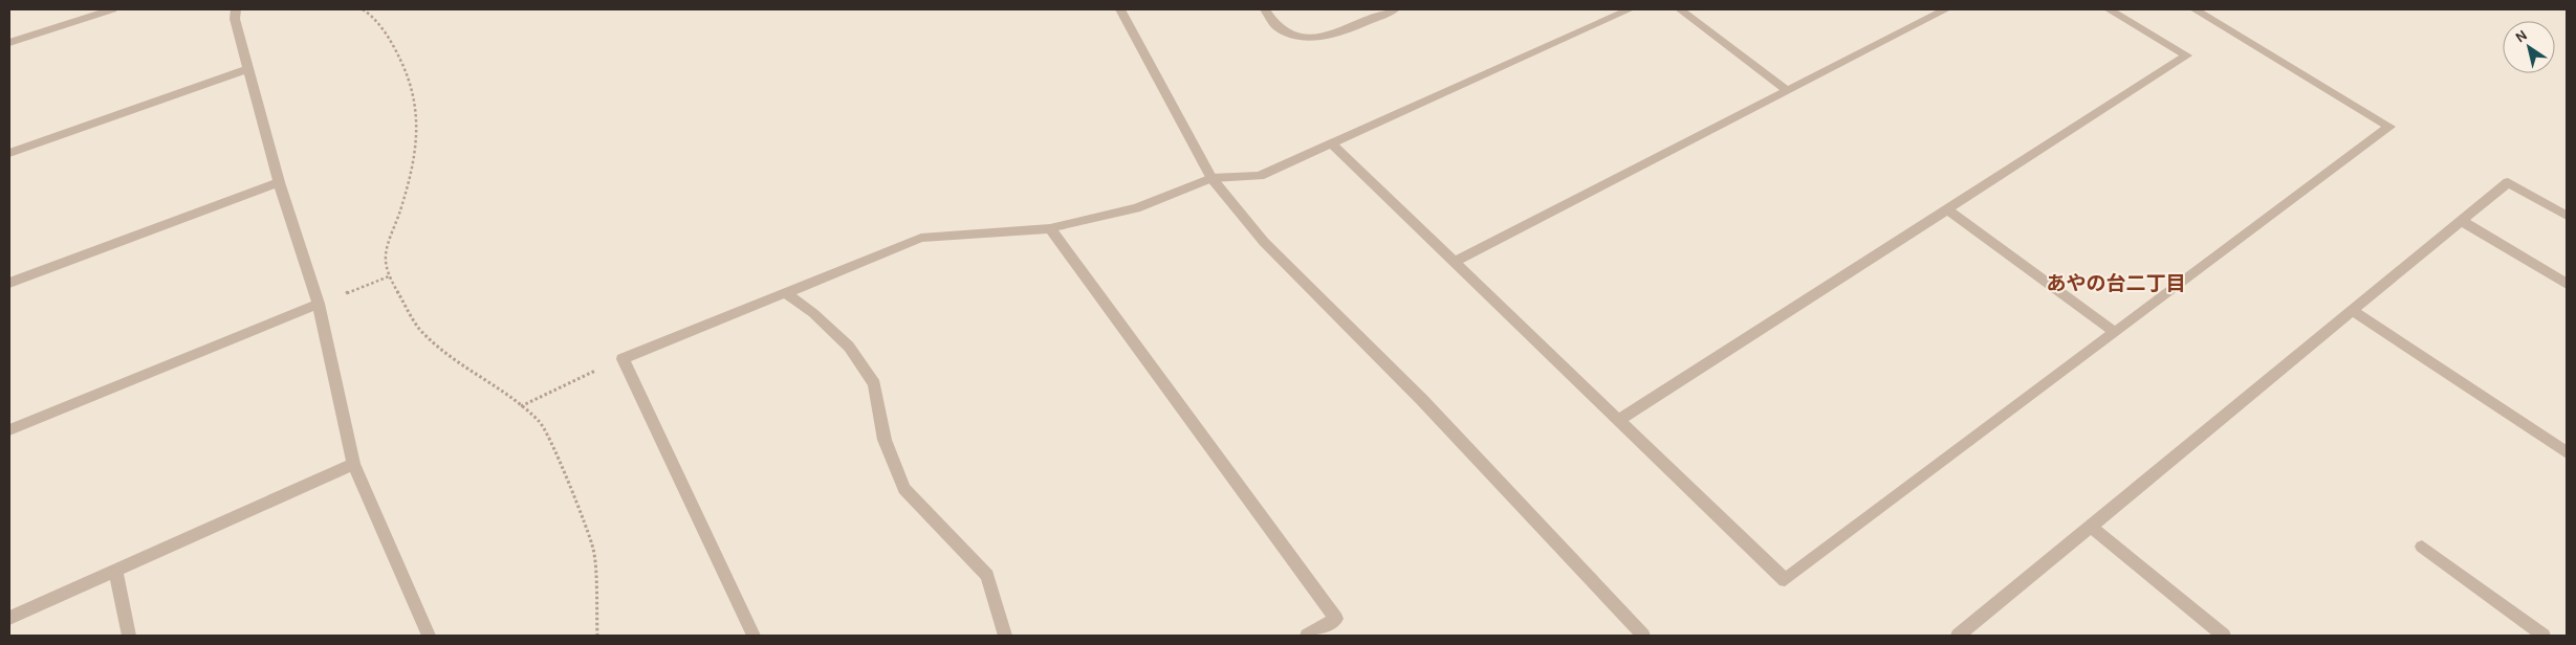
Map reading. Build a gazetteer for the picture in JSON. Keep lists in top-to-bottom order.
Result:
{
  "districts": ["あやの台二丁目"],
  "north": "top left"
}
